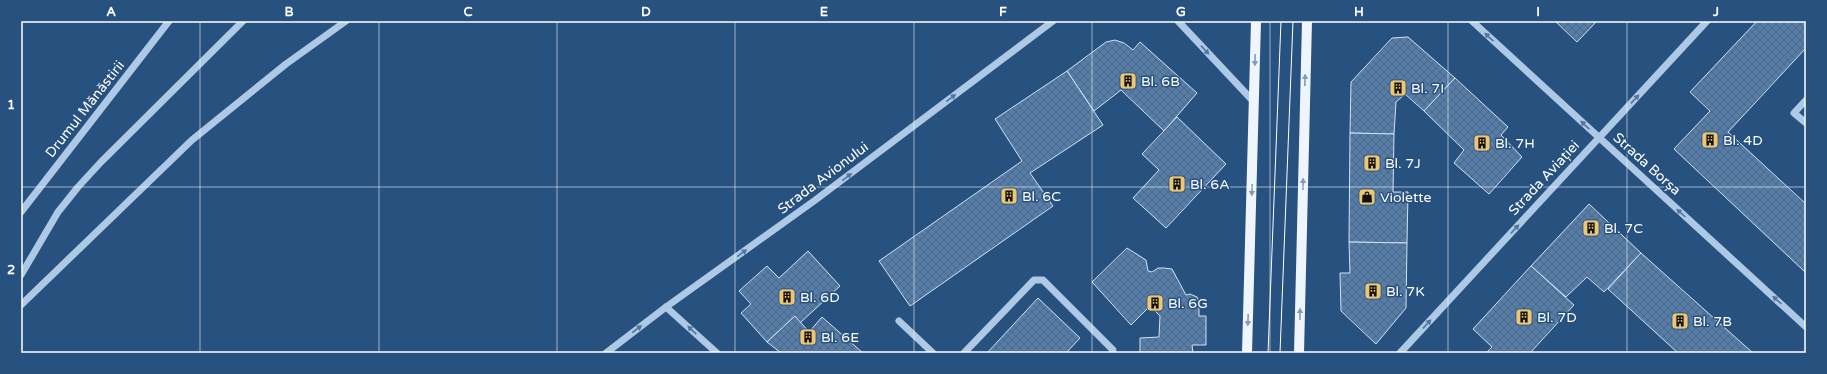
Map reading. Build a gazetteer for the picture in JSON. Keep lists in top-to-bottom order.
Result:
{
  "streets": {
    "street": [
      "Drumul Mănăstirii",
      "Strada Borșa",
      "Strada Avionului",
      "Strada Aviației"
    ]
  },
  "crossings": [
    ["Strada Borșa", "Strada Aviației"]
  ],
  "one_way": ["Strada Borșa", "Strada Avionului", "Strada Aviației"],
  "places": {
    "building": [
      "Bl. 6B",
      "Bl. 7I",
      "Bl. 4D",
      "Bl. 7H",
      "Bl. 7J",
      "Bl. 6A",
      "Bl. 6C",
      "Bl. 7C",
      "Bl. 7K",
      "Bl. 6D",
      "Bl. 6G",
      "Bl. 7D",
      "Bl. 7B",
      "Bl. 6E"
    ],
    "shop": ["Violette"]
  },
  "grid": {
    "columns": [
      "A",
      "B",
      "C",
      "D",
      "E",
      "F",
      "G",
      "H",
      "I",
      "J"
    ],
    "rows": ["1", "2"]
  }
}
